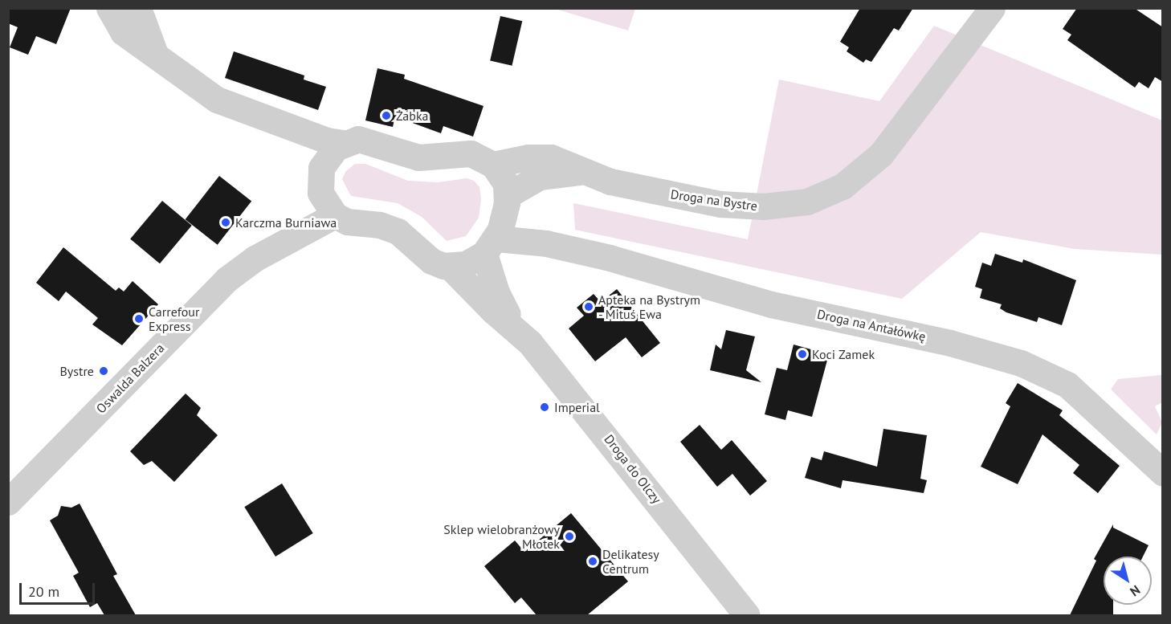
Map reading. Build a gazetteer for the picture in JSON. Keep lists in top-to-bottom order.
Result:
{
  "streets": {
    "street": [
      "Droga na Bystre",
      "Droga na Antałówkę",
      "Oswalda Balzera",
      "Droga do Olczy"
    ]
  },
  "crossings": [
    ["Droga na Bystre", "Droga na Antałówkę"],
    ["Droga na Antałówkę", "Droga do Olczy"]
  ],
  "places": [
    "Żabka",
    "Karczma Burniawa",
    "Apteka na Bystrym - Mituś Ewa",
    "Carrefour Express",
    "Koci Zamek",
    "Bystre",
    "Imperial",
    "Sklep wielobranżowy Młotek",
    "Delikatesy Centrum"
  ],
  "scale_bar": "20 m",
  "north": "bottom right"
}
